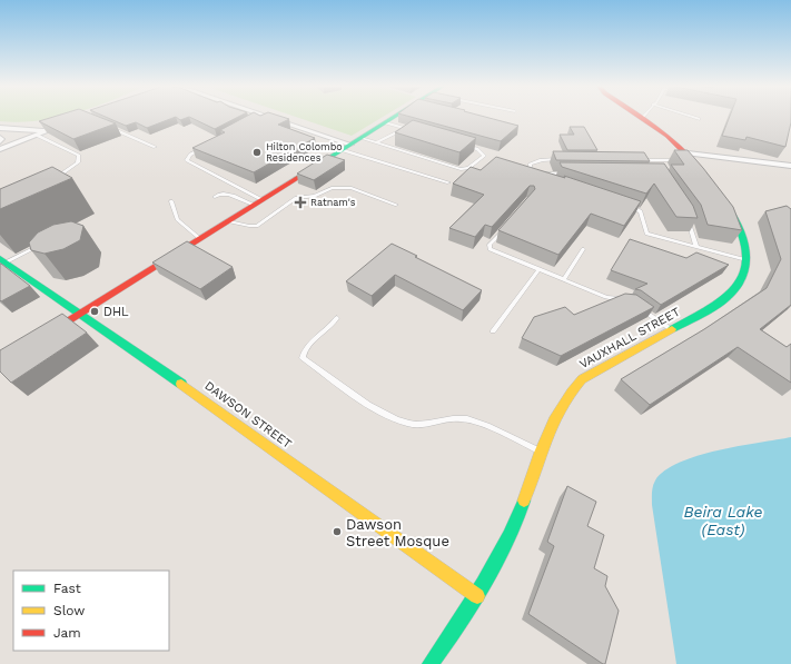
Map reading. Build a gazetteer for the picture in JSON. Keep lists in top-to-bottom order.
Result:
{
  "streets": {
    "street": ["VAUXHALL STREET", "DAWSON STREET"]
  },
  "crossings": [
    ["VAUXHALL STREET", "DAWSON STREET"]
  ],
  "water": ["Beira Lake (East)"],
  "places": {
    "other": ["Hilton Colombo Residences", "DHL", "Dawson Street Mosque"],
    "health": ["Ratnam's"]
  },
  "legend": ["Fast", "Slow", "Jam"]
}
